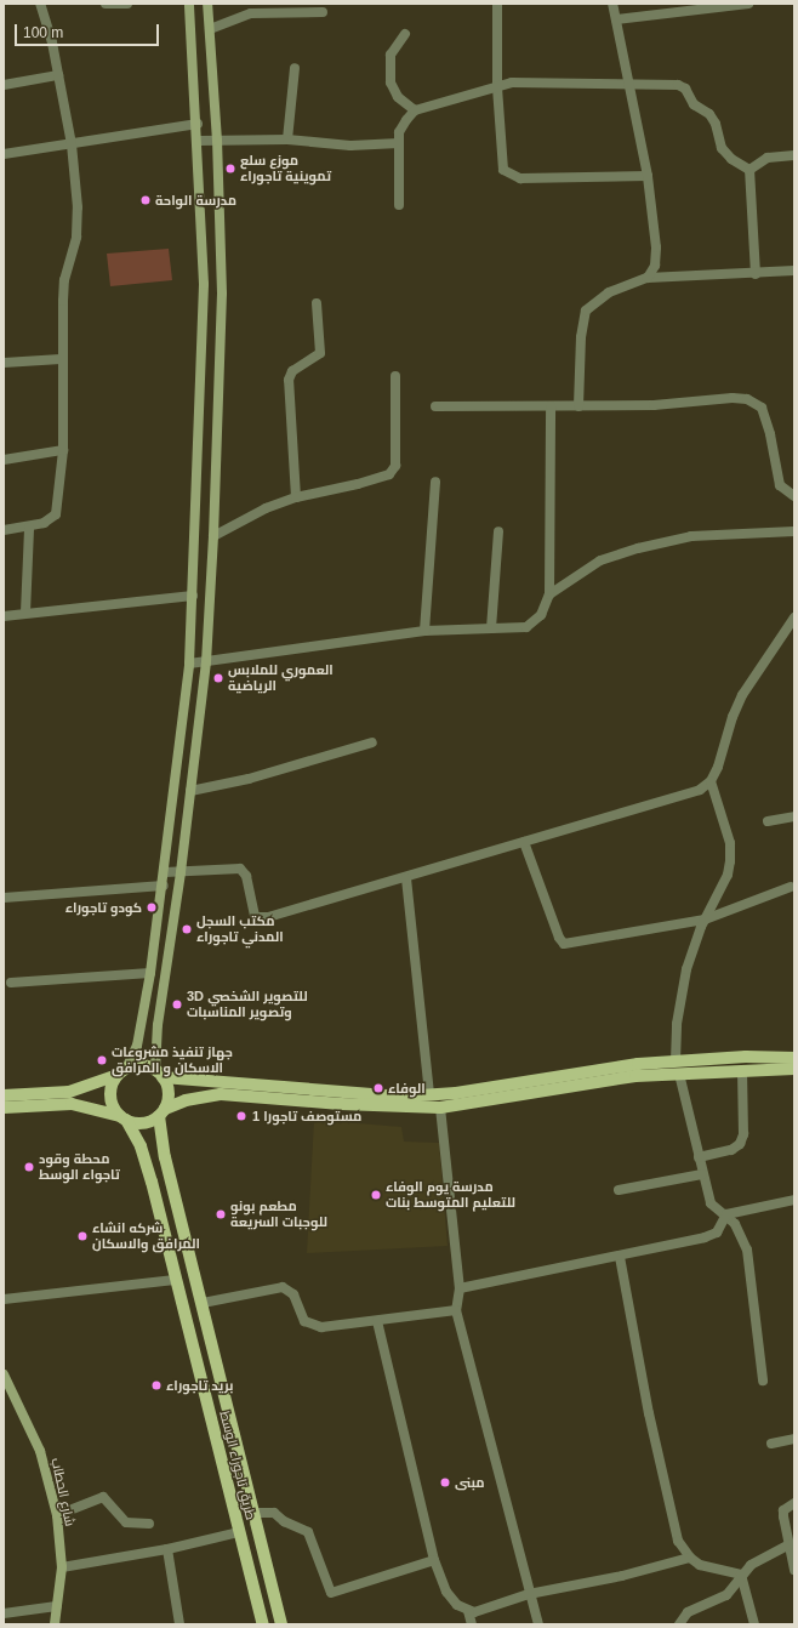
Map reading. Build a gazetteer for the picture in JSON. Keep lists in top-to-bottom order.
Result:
{
  "streets": {
    "main road": ["طريق تاجوراء الوسط", "شارع الحطاب"]
  },
  "places": [
    "موزع سلع تموينية تاجوراء",
    "مدرسة الواحة",
    "العموري للملابس الرياضية",
    "كودو تاجوراء",
    "مكتب السجل المدني تاجوراء",
    "3D للتصوير الشخصي وتصوير المناسبات",
    "جهاز تنفيذ مشروعات الاسكان و المرافق",
    "الوفاء",
    "مستوصف تاجورا 1",
    "محطة وقود تاجواء الوسط",
    "مدرسة يوم الوفاء للتعليم المتوسط بنات",
    "مطعم بونو للوجبات السريعة",
    "شركه انشاء المرافق والاسكان",
    "بريد تاجوراء",
    "مبنى"
  ],
  "scale_bar": "100 m"
}
